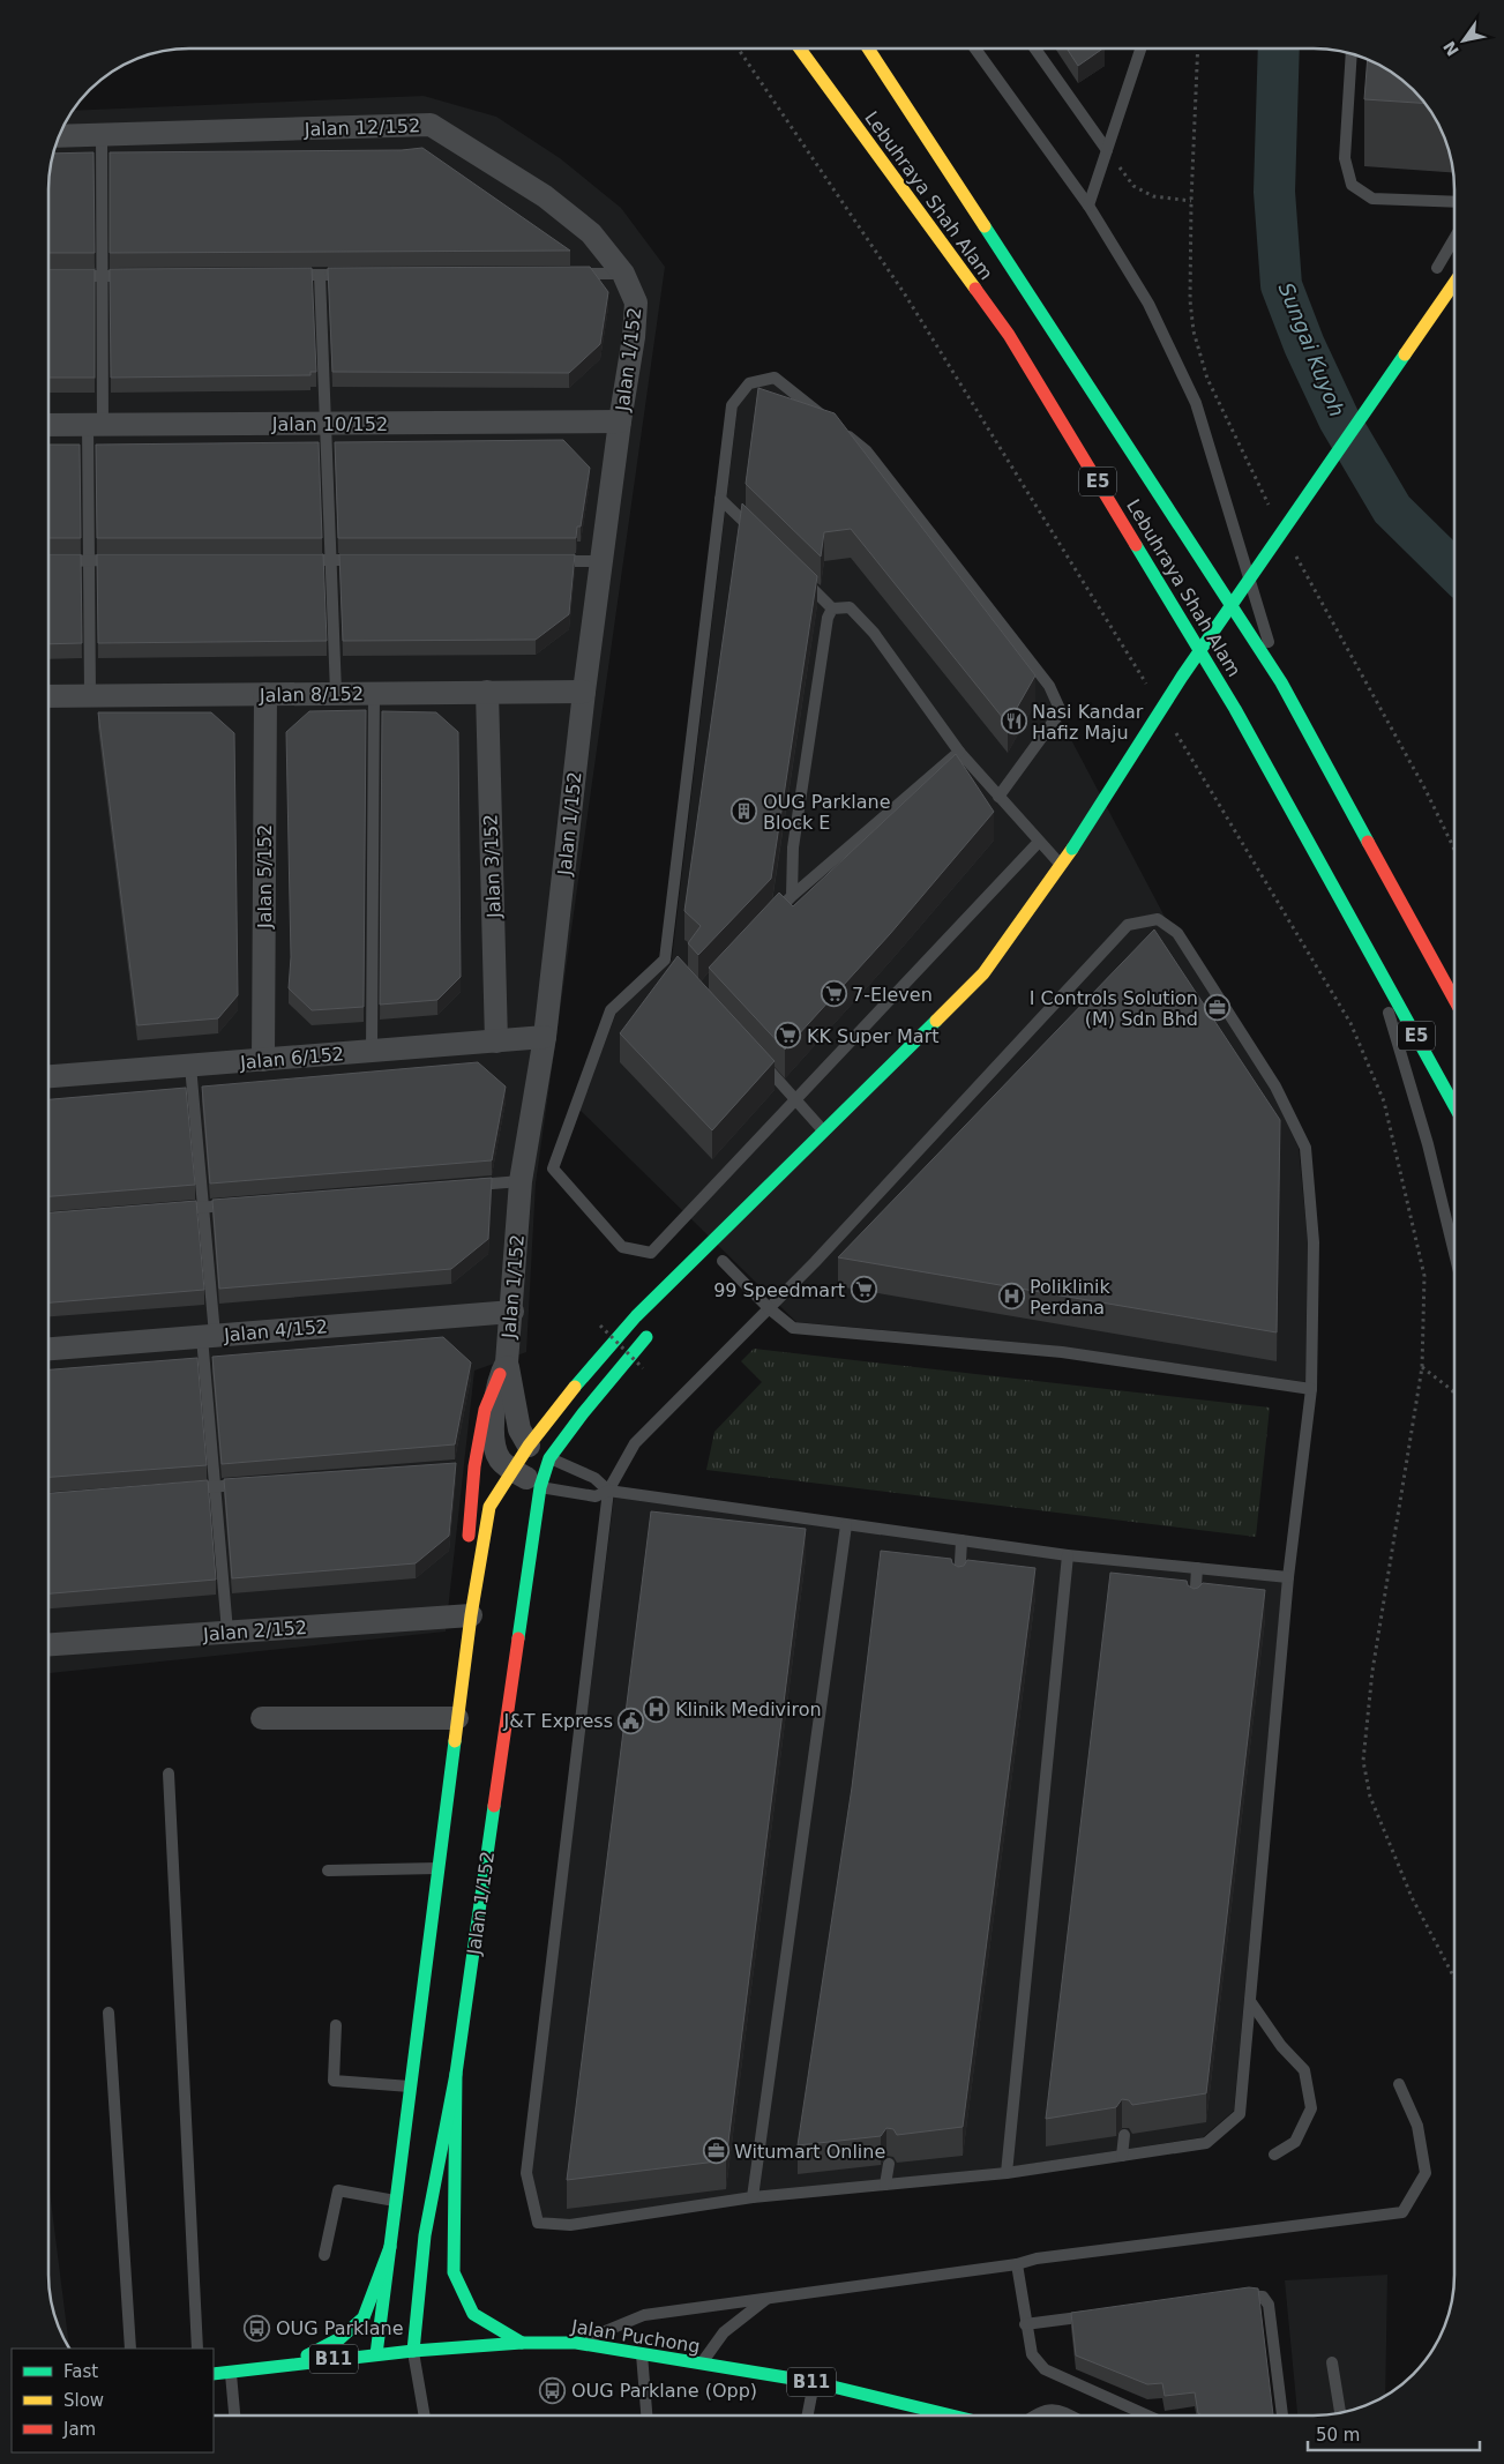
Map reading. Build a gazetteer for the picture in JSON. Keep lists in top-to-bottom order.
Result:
{
  "streets": {
    "main road": [
      "Lebuhraya Shah Alam",
      "Jalan 1/152",
      "E5",
      "Jalan Puchong",
      "B11"
    ],
    "street": [
      "Jalan 12/152",
      "Jalan 10/152",
      "Jalan 8/152",
      "Jalan 3/152",
      "Jalan 5/152",
      "Jalan 6/152",
      "Jalan 4/152",
      "Jalan 2/152"
    ]
  },
  "crossings": [
    ["Jalan 12/152", "Jalan 1/152"],
    ["Jalan 1/152", "Jalan 10/152"],
    ["Jalan 1/152", "Jalan 8/152"],
    ["Jalan 1/152", "Jalan 6/152"],
    ["Jalan 1/152", "Jalan 4/152"],
    ["Jalan 1/152", "Jalan Puchong"],
    ["Jalan 8/152", "Jalan 3/152"],
    ["Jalan 8/152", "Jalan 5/152"],
    ["Jalan 3/152", "Jalan 6/152"],
    ["Jalan 5/152", "Jalan 6/152"]
  ],
  "water": ["Sungai Kuyoh"],
  "places": {
    "restaurant": ["Nasi Kandar Hafiz Maju"],
    "building": ["OUG Parklane Block E"],
    "supermarket": ["7-Eleven", "KK Super Mart", "99 Speedmart"],
    "office": ["I Controls Solution (M) Sdn Bhd", "Witumart Online"],
    "hospital": ["Poliklinik Perdana", "Klinik Mediviron"],
    "public building": ["J&T Express"],
    "bus stop": ["OUG Parklane", "OUG Parklane (Opp)"]
  },
  "legend": ["Fast", "Slow", "Jam"],
  "scale_bar": "50 m",
  "north": "bottom left"
}
